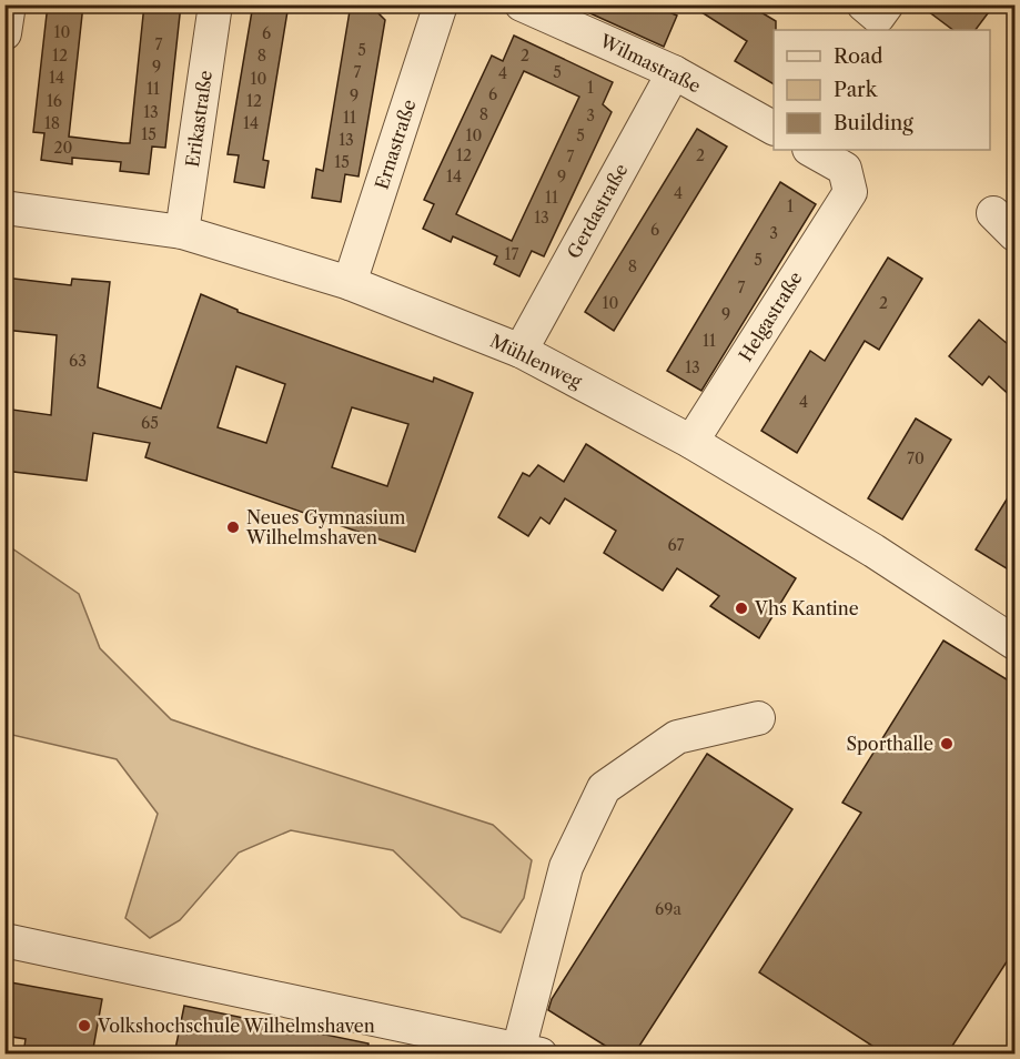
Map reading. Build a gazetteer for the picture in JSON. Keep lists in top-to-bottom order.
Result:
{
  "streets": {
    "street": [
      "Wilmastraße",
      "Erikastraße",
      "Ernastraße",
      "Gerdastraße",
      "Helgastraße",
      "Mühlenweg"
    ]
  },
  "crossings": [
    ["Wilmastraße", "Gerdastraße"],
    ["Erikastraße", "Mühlenweg"],
    ["Ernastraße", "Mühlenweg"],
    ["Gerdastraße", "Mühlenweg"],
    ["Helgastraße", "Mühlenweg"]
  ],
  "places": [
    "Neues Gymnasium Wilhelmshaven",
    "Vhs Kantine",
    "Sporthalle",
    "Volkshochschule Wilhelmshaven"
  ],
  "house_numbers": [
    "10",
    "6",
    "7",
    "5",
    "12",
    "8",
    "2",
    "9",
    "7",
    "5",
    "4",
    "14",
    "10",
    "1",
    "11",
    "6",
    "9",
    "16",
    "12",
    "13",
    "8",
    "3",
    "11",
    "18",
    "14",
    "15",
    "10",
    "5",
    "13",
    "20",
    "12",
    "2",
    "7",
    "15",
    "14",
    "9",
    "4",
    "11",
    "1",
    "13",
    "6",
    "3",
    "17",
    "5",
    "8",
    "7",
    "10",
    "2",
    "9",
    "11",
    "63",
    "13",
    "4",
    "65",
    "70",
    "67",
    "69a"
  ],
  "legend": ["Road", "Park", "Building"]
}
